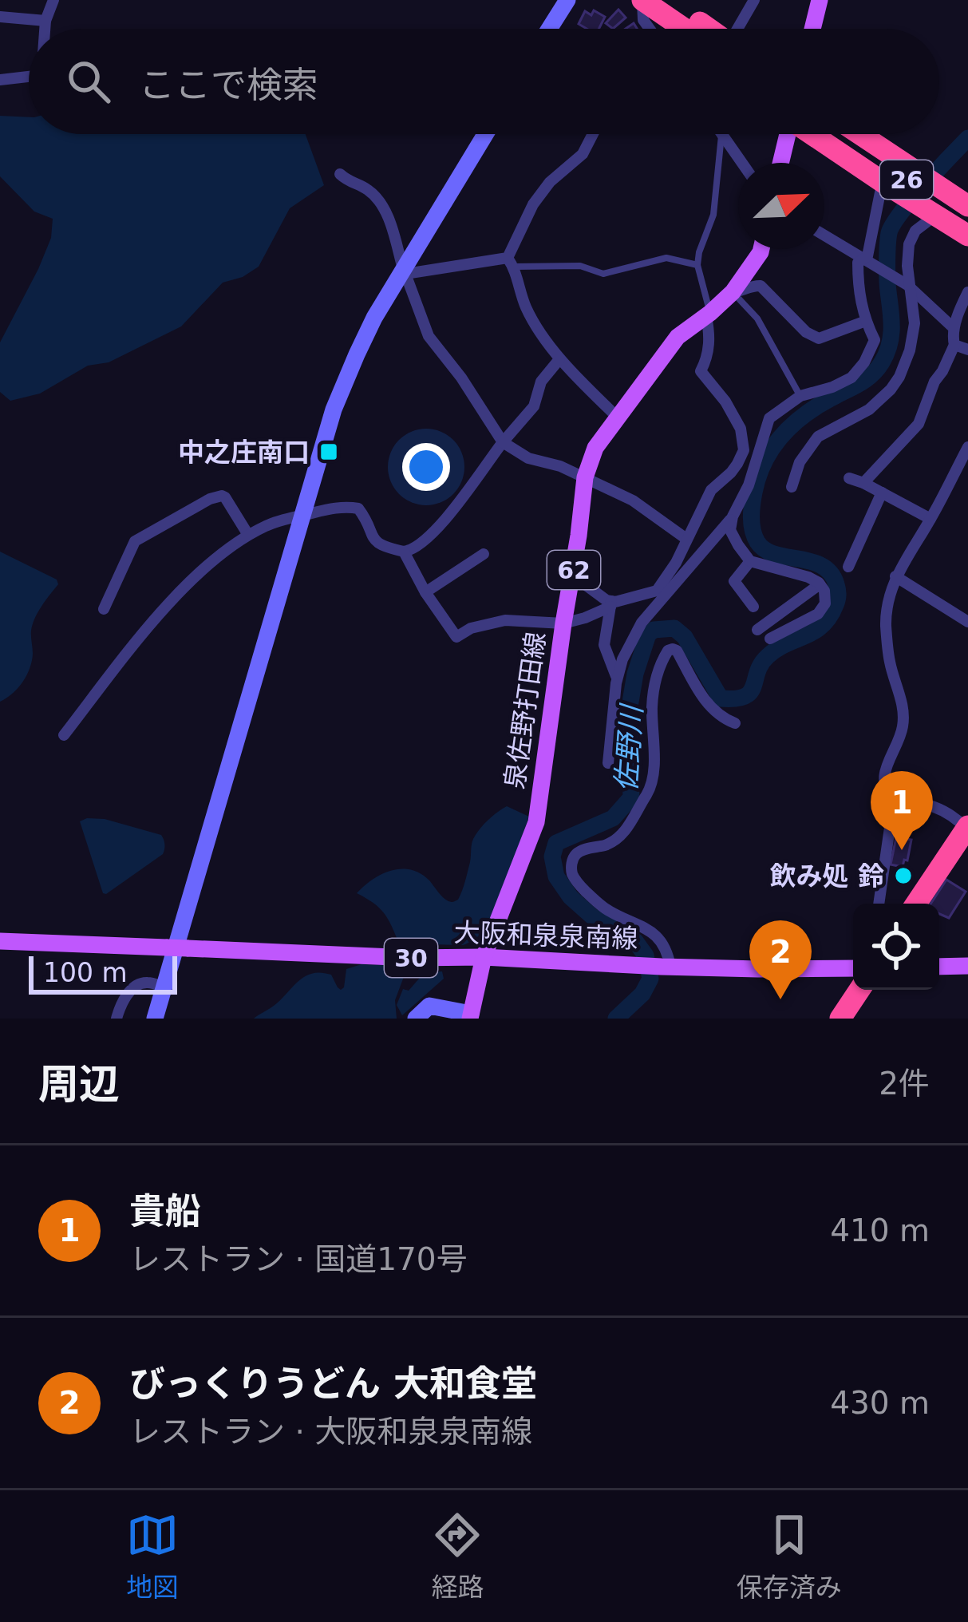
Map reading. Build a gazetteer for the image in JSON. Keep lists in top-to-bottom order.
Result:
{
  "streets": {
    "highway": ["26"],
    "main road": [
      "62",
      "泉佐野打田線",
      "大阪和泉泉南線",
      "30"
    ]
  },
  "crossings": [
    ["泉佐野打田線", "大阪和泉泉南線"]
  ],
  "water": ["佐野川"],
  "places": {
    "transit": ["中之庄南口"],
    "other": ["飲み処 鈴"]
  },
  "scale_bar": "100 m",
  "north": "top right",
  "page": {
    "search": "ここで検索",
    "pins": ["1", "2"],
    "scale": "100 m",
    "heading": ["周辺", "2件"],
    "list": [
      {
        "mark": "1",
        "name": "貴船",
        "note": "レストラン · 国道170号",
        "value": "410 m"
      },
      {
        "mark": "2",
        "name": "びっくりうどん 大和食堂",
        "note": "レストラン · 大阪和泉泉南線",
        "value": "430 m"
      }
    ],
    "nav": ["地図", "経路", "保存済み"]
  }
}
